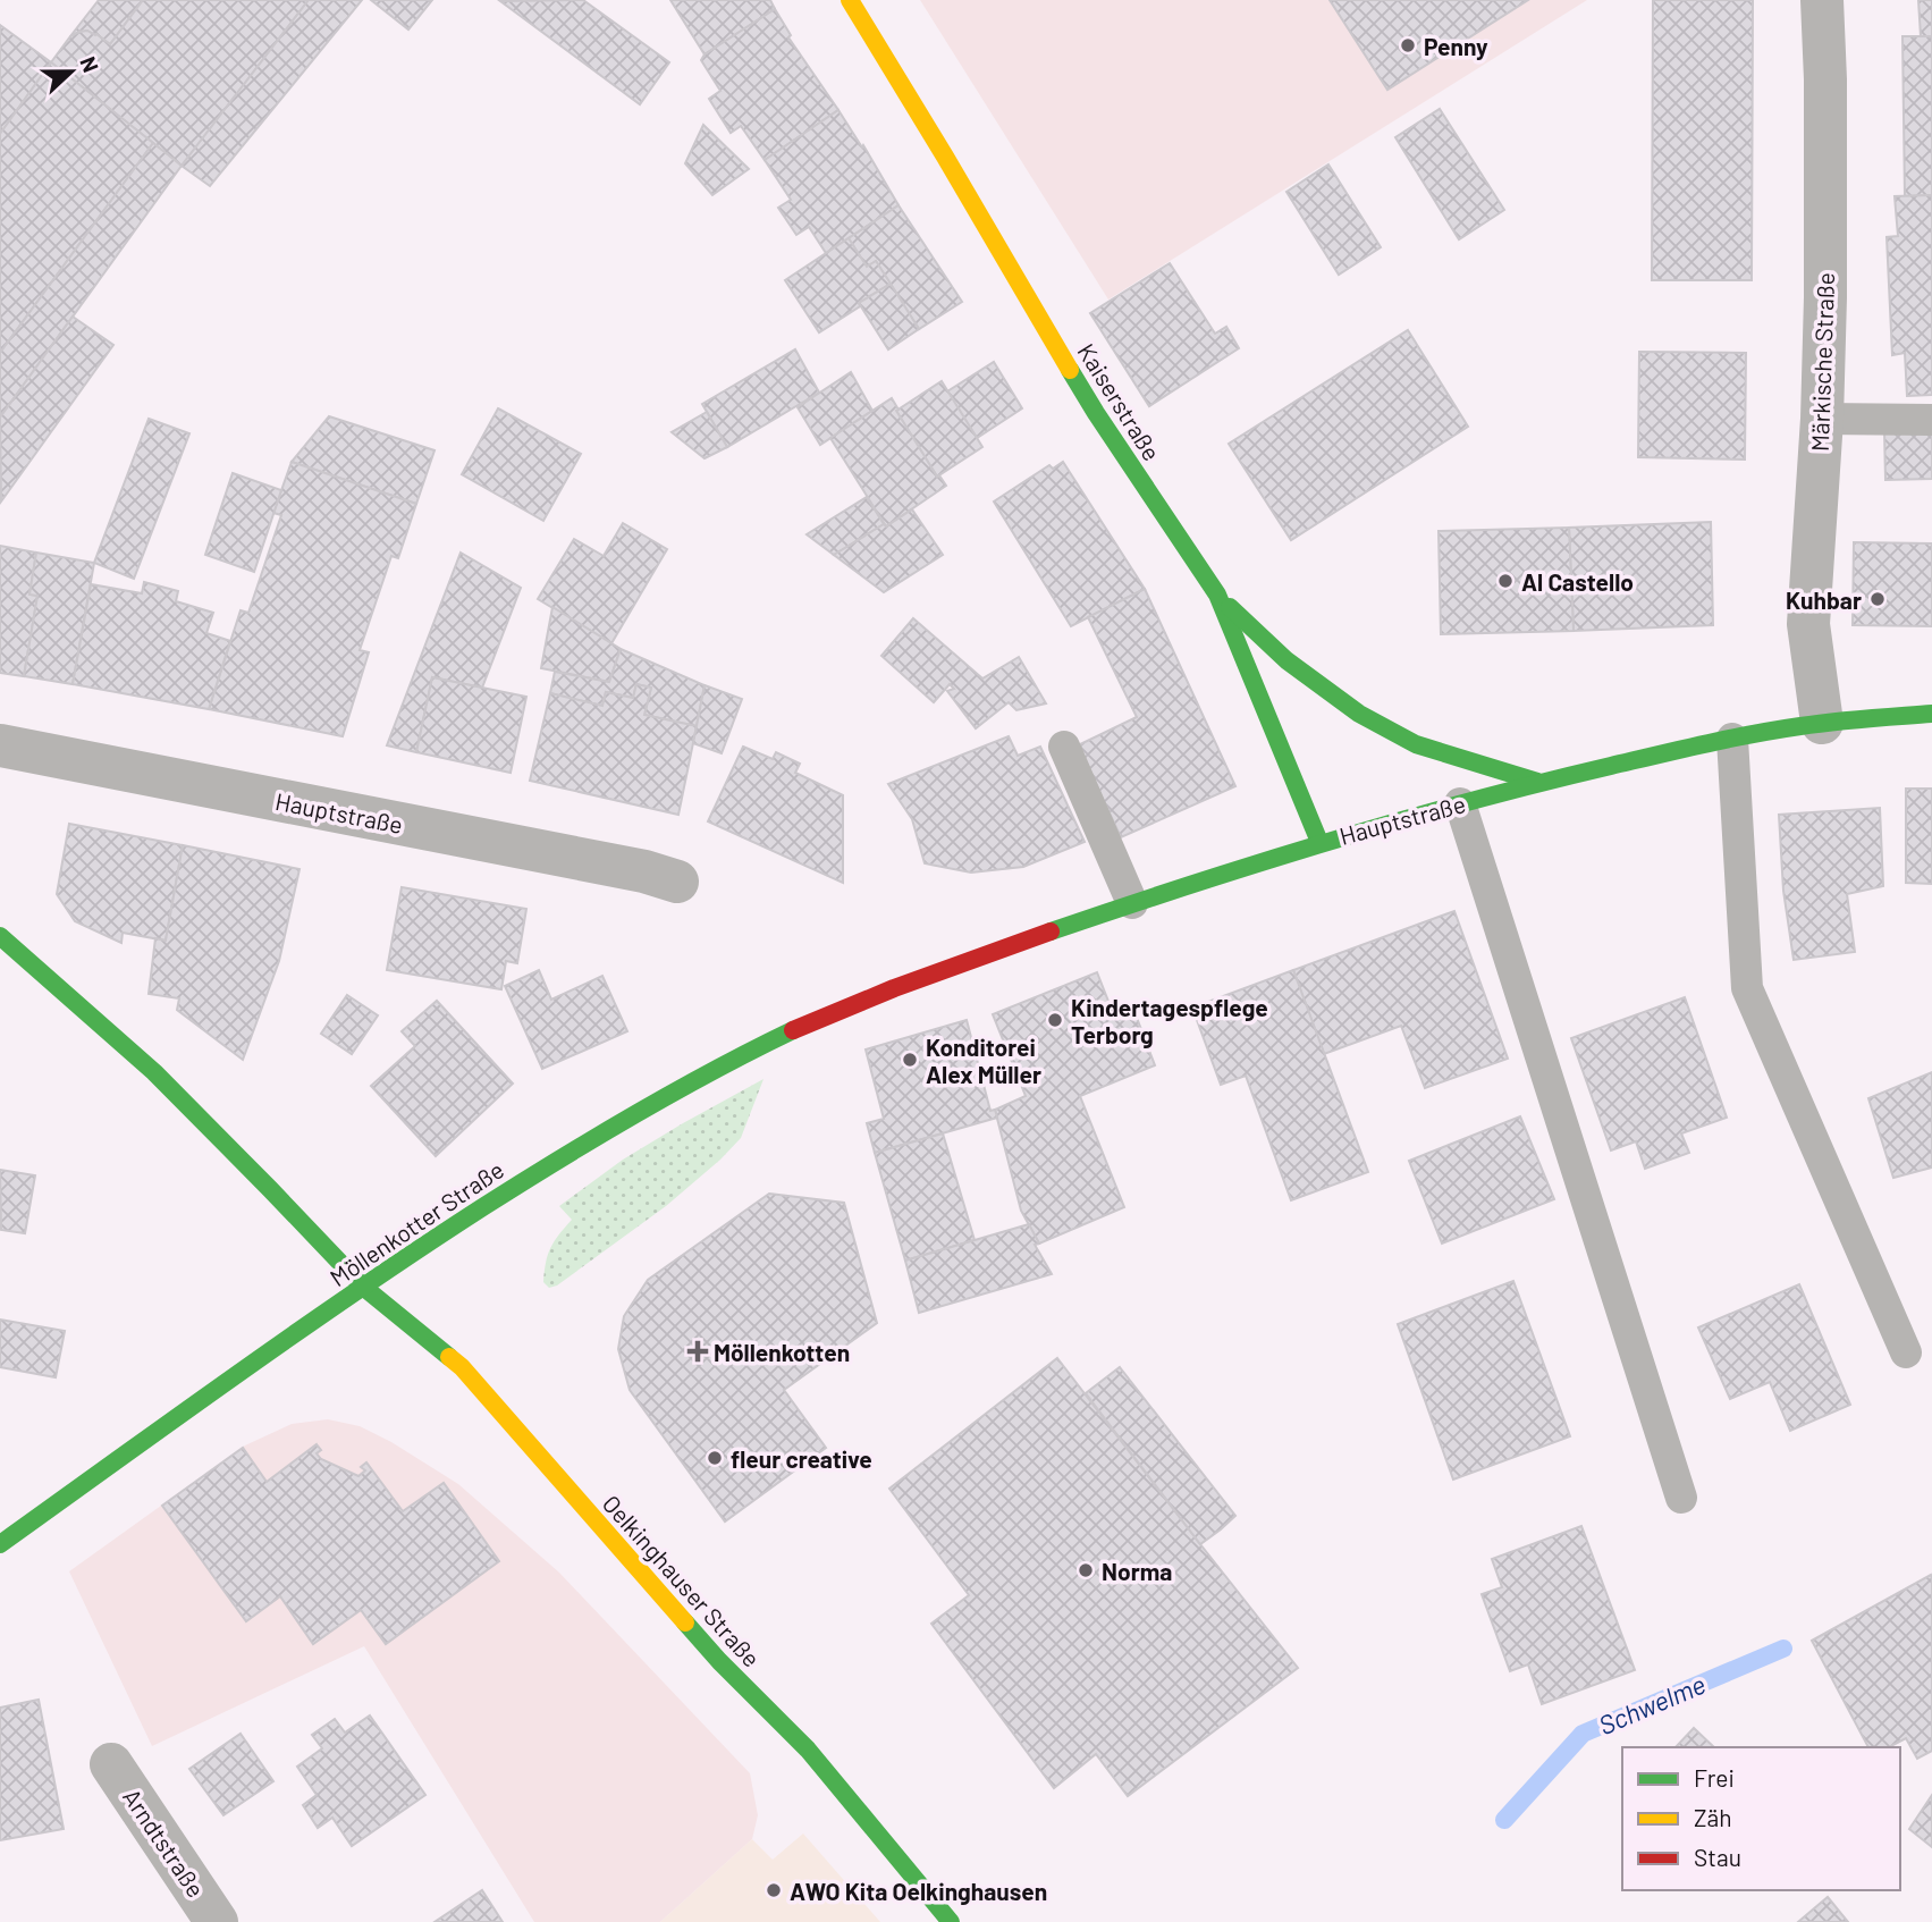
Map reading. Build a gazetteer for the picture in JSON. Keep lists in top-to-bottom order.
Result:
{
  "streets": {
    "main road": [
      "Kaiserstraße",
      "Hauptstraße",
      "Möllenkotter Straße",
      "Oelkinghauser Straße"
    ],
    "street": ["Märkische Straße", "Arndtstraße"]
  },
  "crossings": [
    ["Märkische Straße", "Hauptstraße"],
    ["Kaiserstraße", "Hauptstraße"],
    ["Hauptstraße", "Möllenkotter Straße"],
    ["Möllenkotter Straße", "Oelkinghauser Straße"]
  ],
  "water": ["Schwelme"],
  "places": {
    "other": [
      "Penny",
      "Al Castello",
      "Kuhbar",
      "Kindertagespflege Terborg",
      "Konditorei Alex Müller",
      "fleur creative",
      "Norma",
      "AWO Kita Oelkinghausen"
    ],
    "health": ["Möllenkotten"]
  },
  "legend": ["Frei", "Zäh", "Stau"],
  "north": "right"
}
